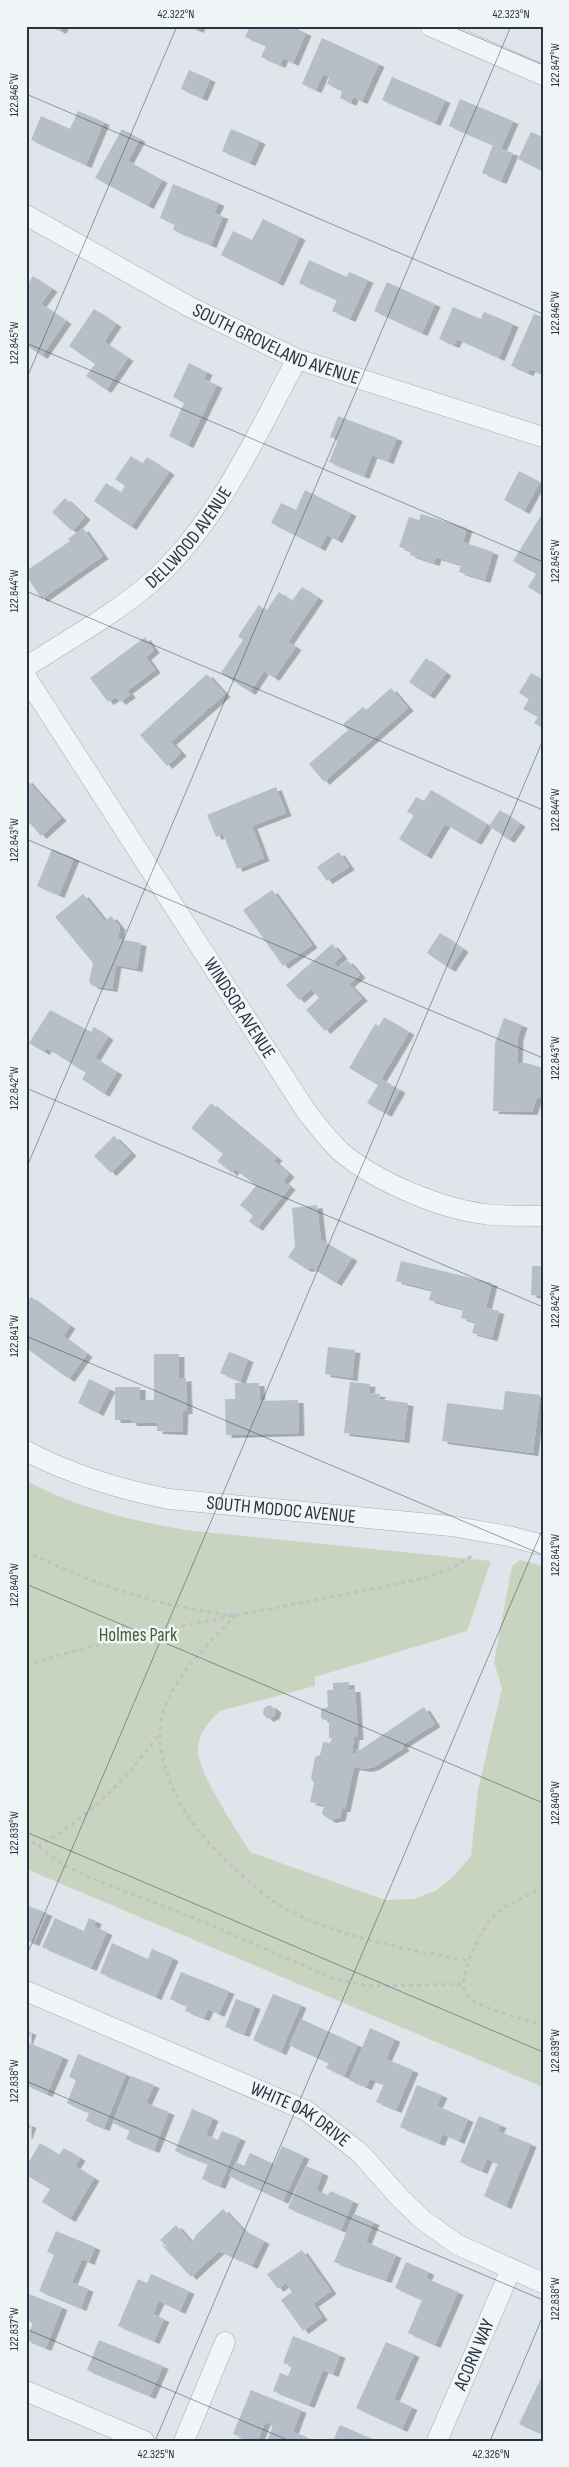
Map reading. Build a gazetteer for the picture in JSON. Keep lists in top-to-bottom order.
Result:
{
  "streets": {
    "street": [
      "SOUTH GROVELAND AVENUE",
      "DELLWOOD AVENUE",
      "WINDSOR AVENUE",
      "SOUTH MODOC AVENUE",
      "WHITE OAK DRIVE",
      "ACORN WAY"
    ]
  },
  "crossings": [
    ["SOUTH GROVELAND AVENUE", "DELLWOOD AVENUE"],
    ["WHITE OAK DRIVE", "ACORN WAY"]
  ],
  "parks": ["Holmes Park"],
  "coordinates": [
    "42.322°N",
    "42.323°N",
    "122.847°W",
    "122.846°W",
    "122.845°W",
    "122.844°W",
    "122.843°W",
    "122.842°W",
    "122.841°W",
    "122.840°W",
    "122.839°W",
    "122.838°W",
    "122.837°W",
    "42.325°N",
    "42.326°N"
  ]
}
